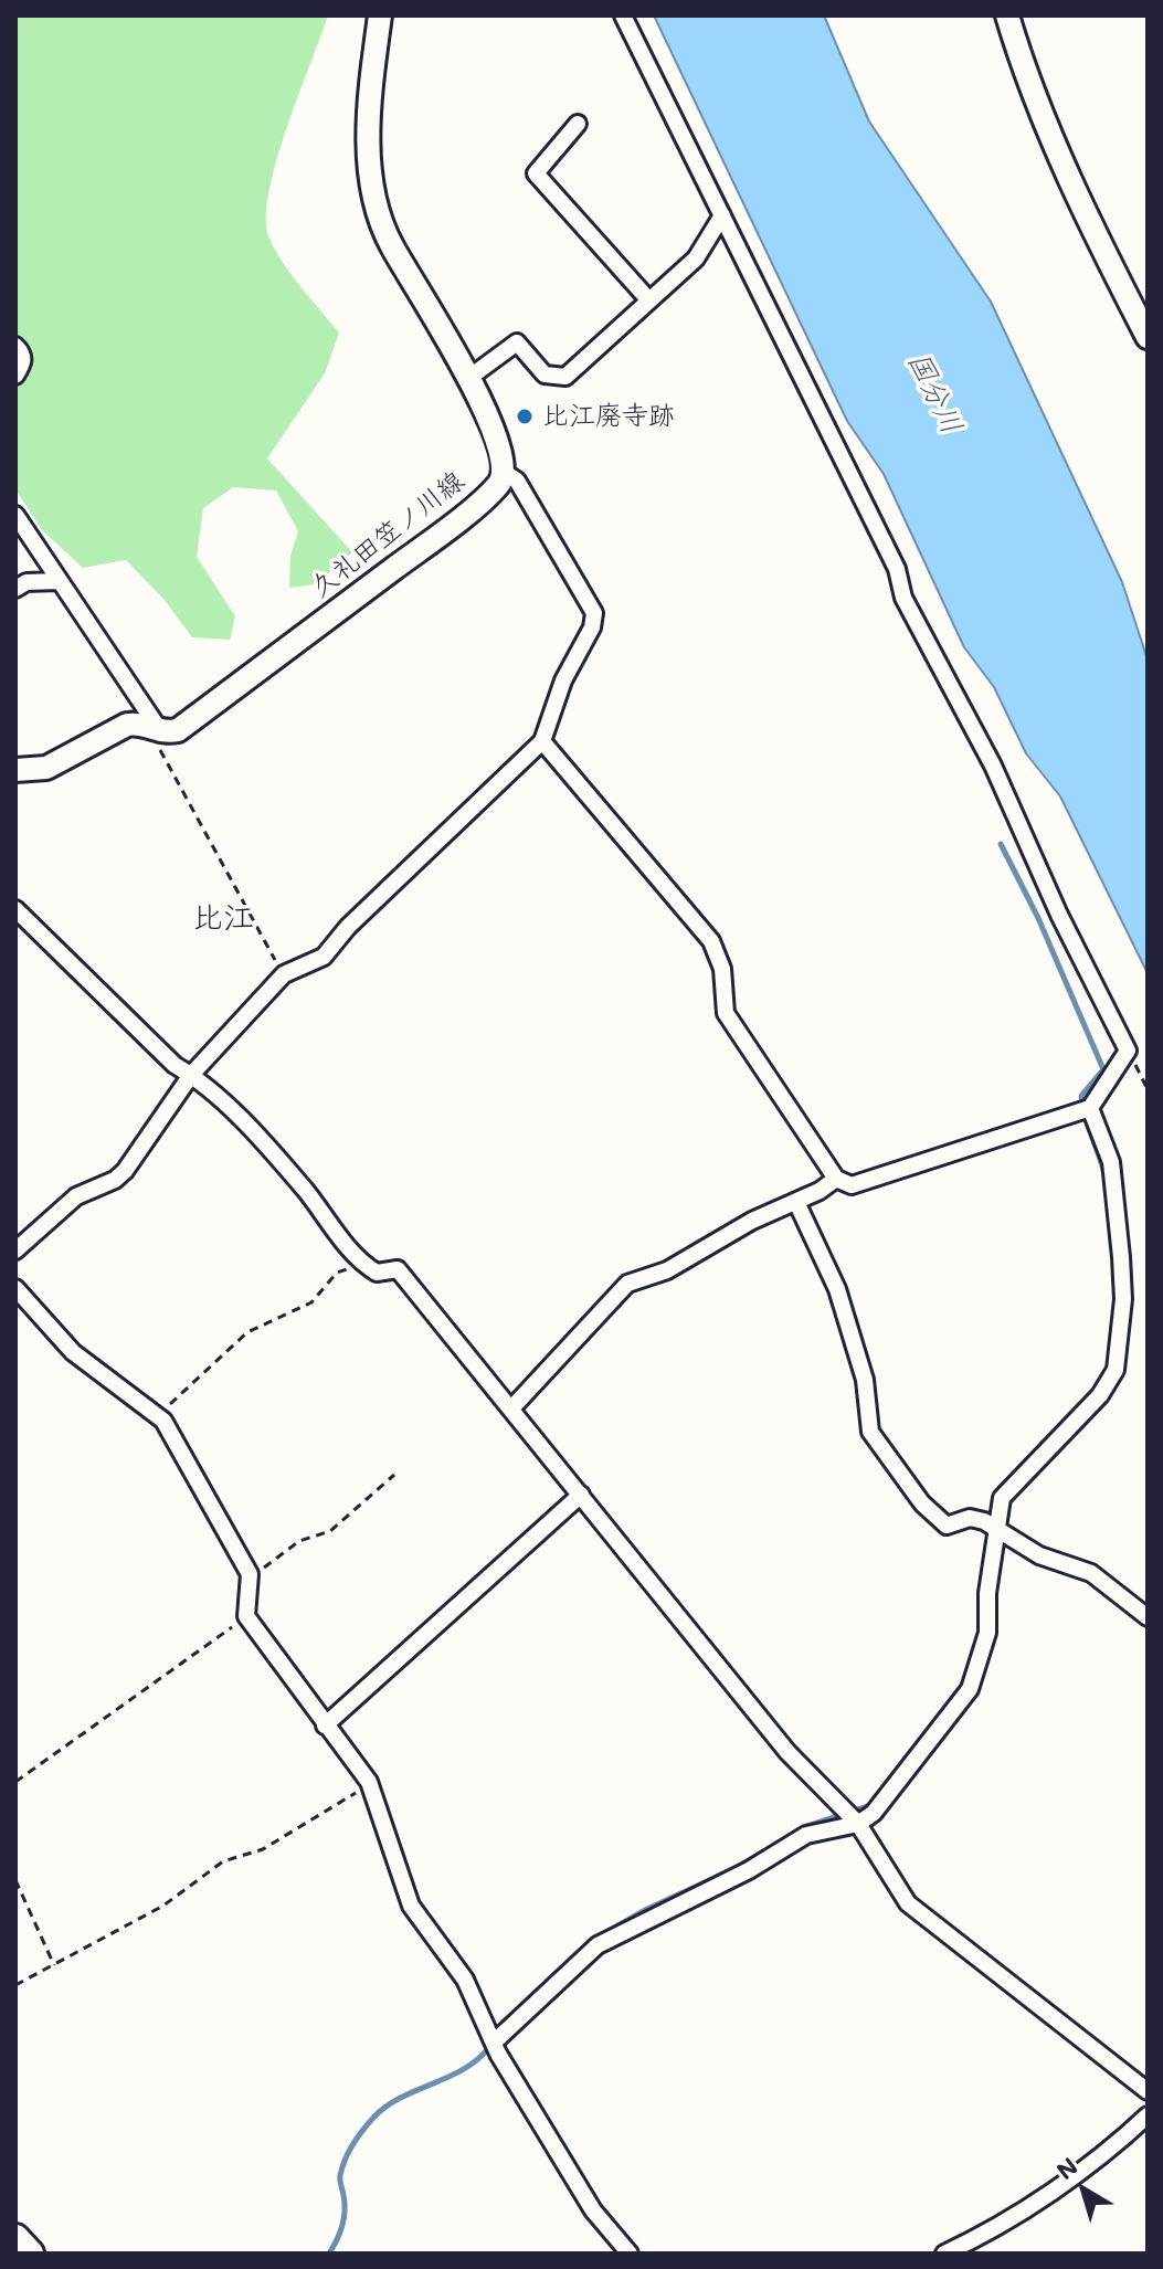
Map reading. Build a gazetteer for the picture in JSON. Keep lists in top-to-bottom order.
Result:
{
  "streets": {
    "main road": ["久礼田笠ノ川線"]
  },
  "districts": ["比江"],
  "water": ["国分川"],
  "places": ["比江廃寺跡"],
  "north": "top left"
}
